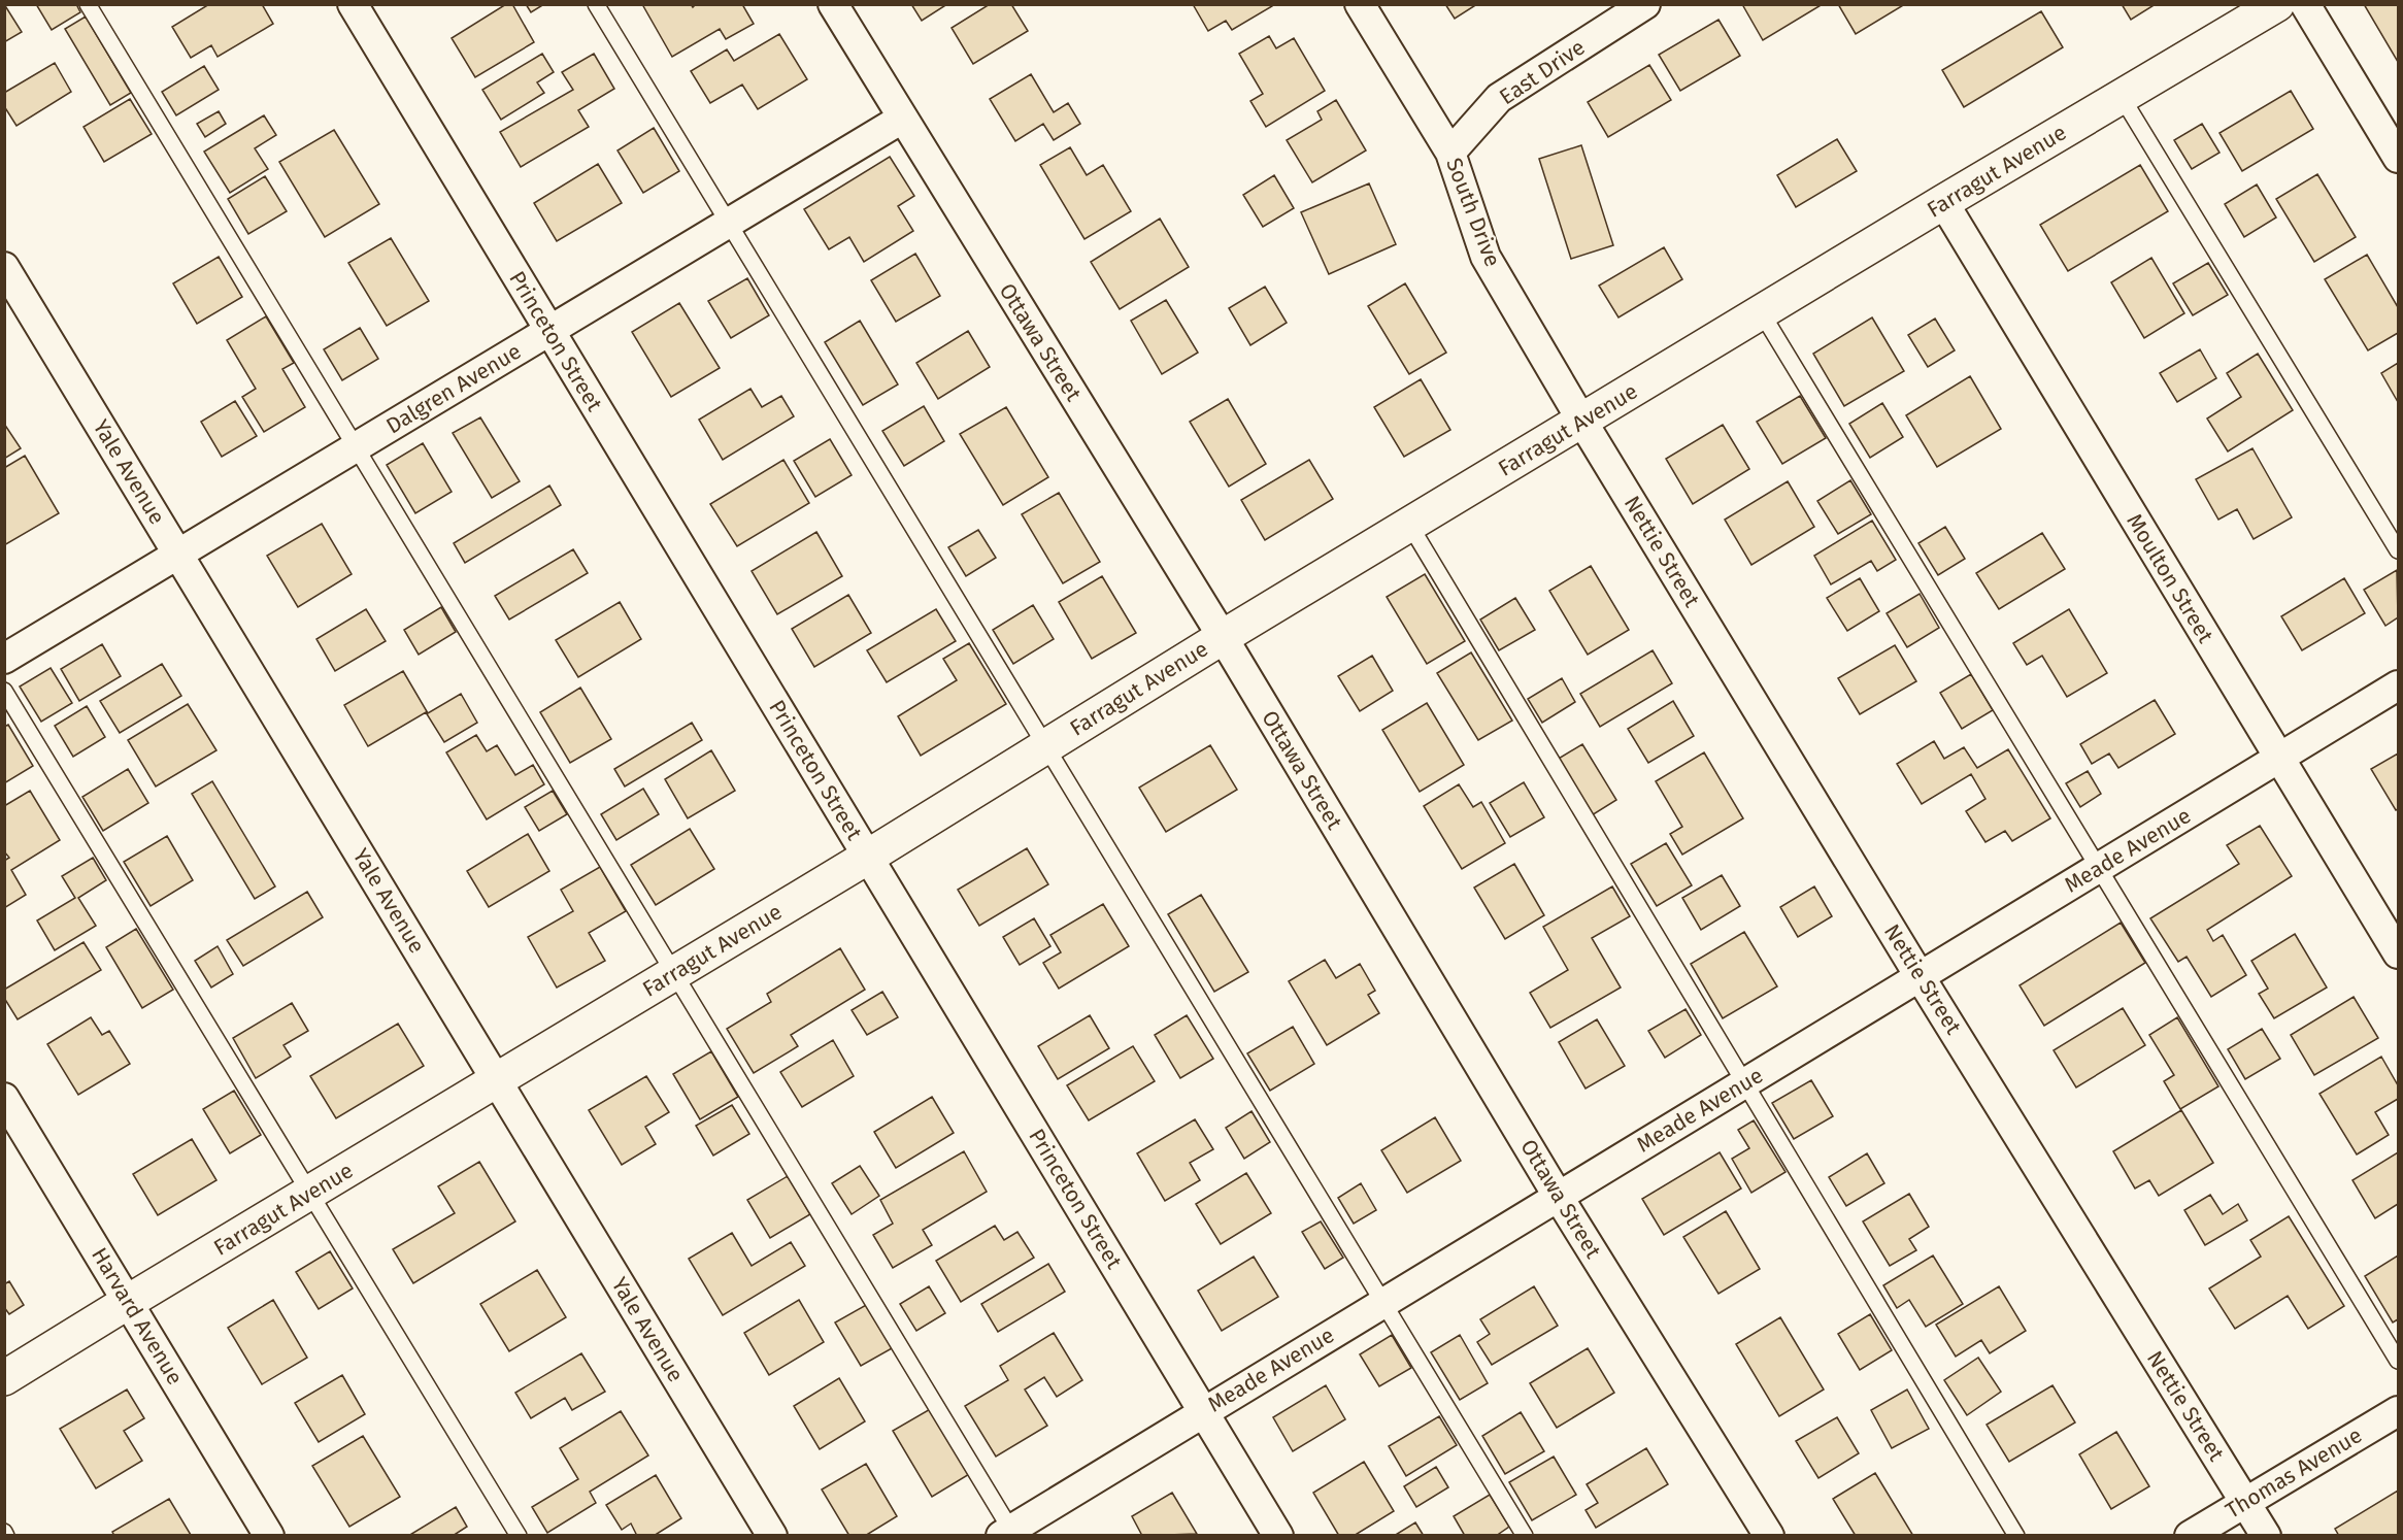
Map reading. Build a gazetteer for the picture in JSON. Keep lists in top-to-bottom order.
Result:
{
  "streets": {
    "street": [
      "East Drive",
      "Farragut Avenue",
      "South Drive",
      "Princeton Street",
      "Ottawa Street",
      "Dalgren Avenue",
      "Yale Avenue",
      "Nettie Street",
      "Moulton Street",
      "Meade Avenue",
      "Harvard Avenue",
      "Thomas Avenue"
    ]
  },
  "crossings": [
    ["East Drive", "South Drive"],
    ["Farragut Avenue", "South Drive"],
    ["Farragut Avenue", "Princeton Street"],
    ["Farragut Avenue", "Ottawa Street"],
    ["Farragut Avenue", "Yale Avenue"],
    ["Farragut Avenue", "Nettie Street"],
    ["Farragut Avenue", "Moulton Street"],
    ["Farragut Avenue", "Harvard Avenue"],
    ["South Drive", "Nettie Street"],
    ["Princeton Street", "Dalgren Avenue"],
    ["Princeton Street", "Meade Avenue"],
    ["Ottawa Street", "Dalgren Avenue"],
    ["Ottawa Street", "Meade Avenue"],
    ["Dalgren Avenue", "Yale Avenue"],
    ["Nettie Street", "Meade Avenue"],
    ["Nettie Street", "Thomas Avenue"],
    ["Moulton Street", "Meade Avenue"]
  ]
}
